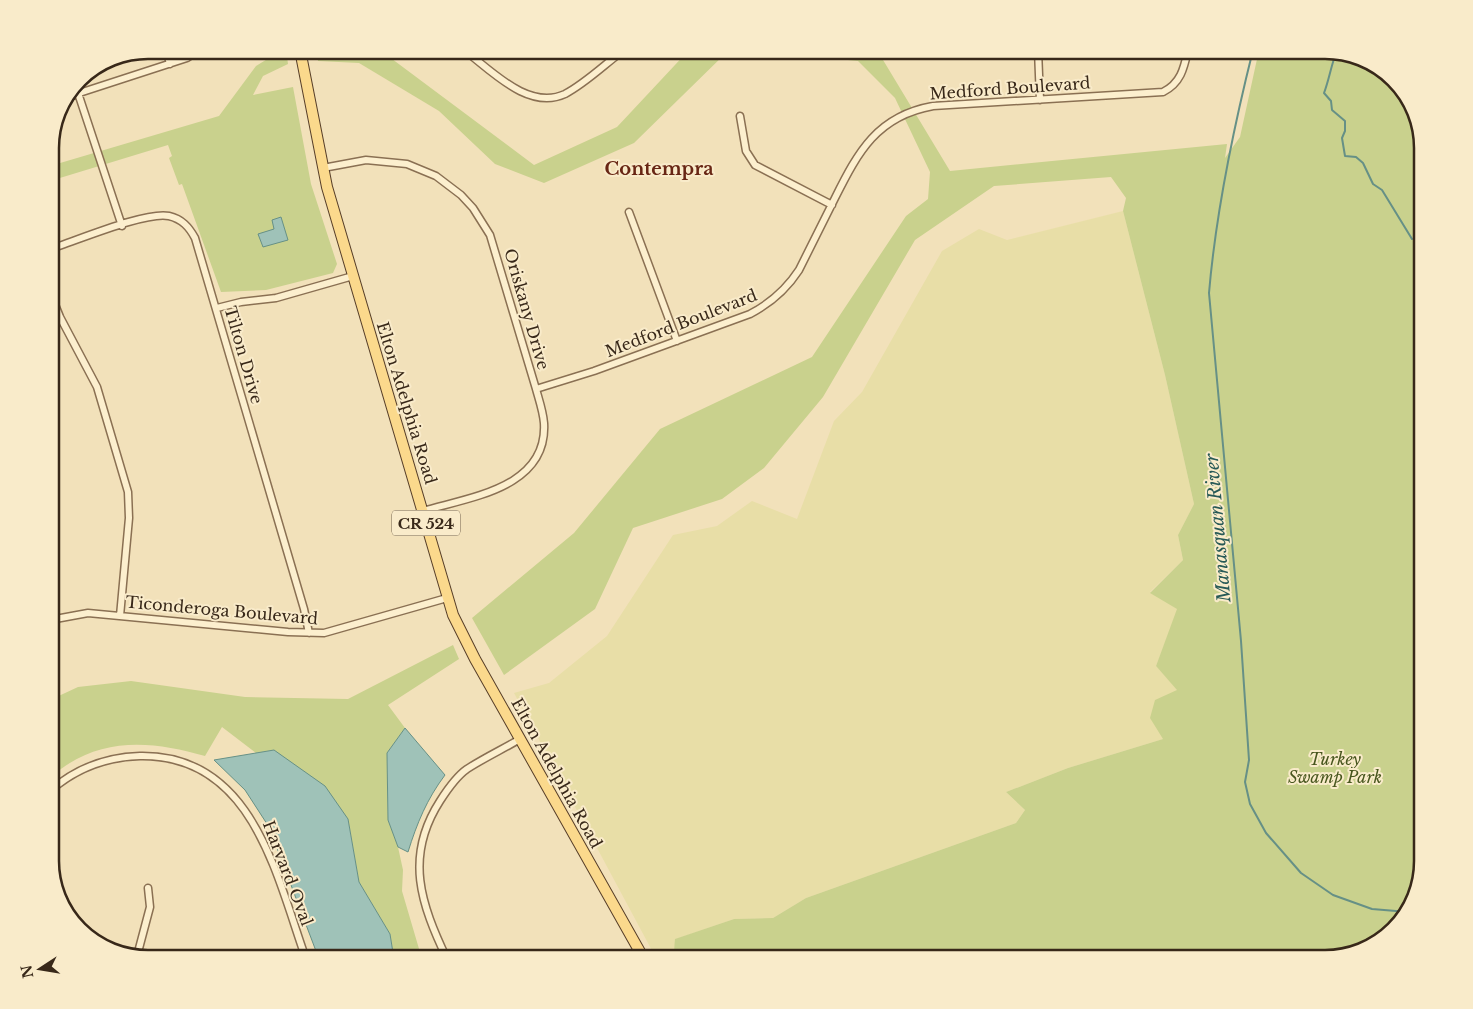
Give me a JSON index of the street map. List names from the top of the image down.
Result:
{
  "streets": {
    "main road": ["Elton Adelphia Road", "CR 524"],
    "street": [
      "Medford Boulevard",
      "Oriskany Drive",
      "Tilton Drive",
      "Ticonderoga Boulevard",
      "Harvard Oval"
    ]
  },
  "crossings": [
    ["Medford Boulevard", "Oriskany Drive"],
    ["Oriskany Drive", "Elton Adelphia Road"],
    ["Tilton Drive", "Ticonderoga Boulevard"],
    ["Elton Adelphia Road", "Ticonderoga Boulevard"]
  ],
  "districts": ["Contempra"],
  "water": ["Manasquan River"],
  "parks": ["Turkey Swamp Park"],
  "north": "left"
}
